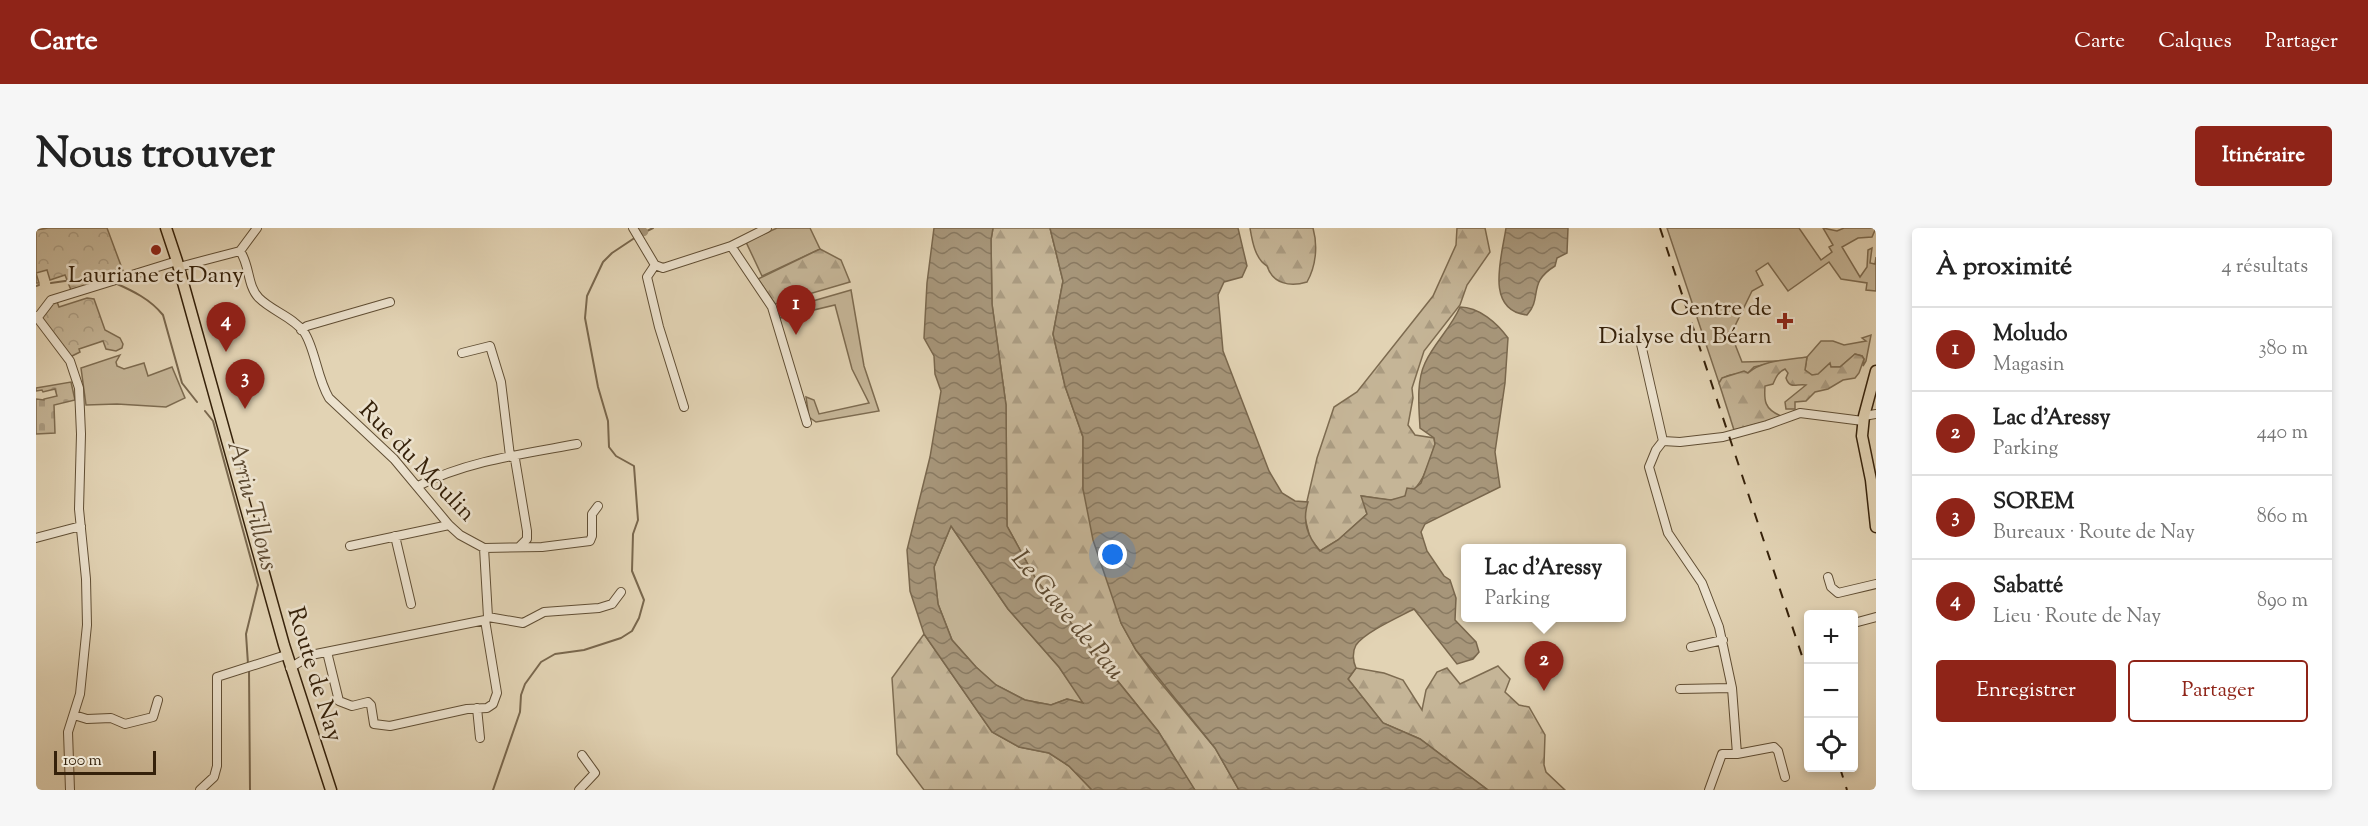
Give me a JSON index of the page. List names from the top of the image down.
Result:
{
  "streets": {
    "main road": ["Route de Nay"],
    "street": ["Rue du Moulin"]
  },
  "water": ["Arriu Tillous", "Le Gave de Pau"],
  "places": {
    "other": ["Lauriane et Dany"],
    "health": ["Centre de Dialyse du Béarn"]
  },
  "scale_bar": "100 m",
  "page": {
    "header": "Carte",
    "nav": ["Carte", "Calques", "Partager"],
    "title": "Nous trouver",
    "buttons": [
      "Itinéraire",
      ["Enregistrer", "Partager"]
    ],
    "heading": ["À proximité", "4 résultats"],
    "pins": [
      "1",
      "4",
      "3",
      "2"
    ],
    "list": [
      {
        "mark": "1",
        "name": "Moludo",
        "note": "Magasin",
        "value": "380 m"
      },
      {
        "mark": "2",
        "name": "Lac d'Aressy",
        "note": "Parking",
        "value": "440 m"
      },
      {
        "mark": "3",
        "name": "SOREM",
        "note": "Bureaux · Route de Nay",
        "value": "860 m"
      },
      {
        "mark": "4",
        "name": "Sabatté",
        "note": "Lieu · Route de Nay",
        "value": "890 m"
      }
    ],
    "popup": ["Lac d'Aressy", "Parking"],
    "map_buttons": ["+", "−"],
    "scale": "100 m"
  }
}
